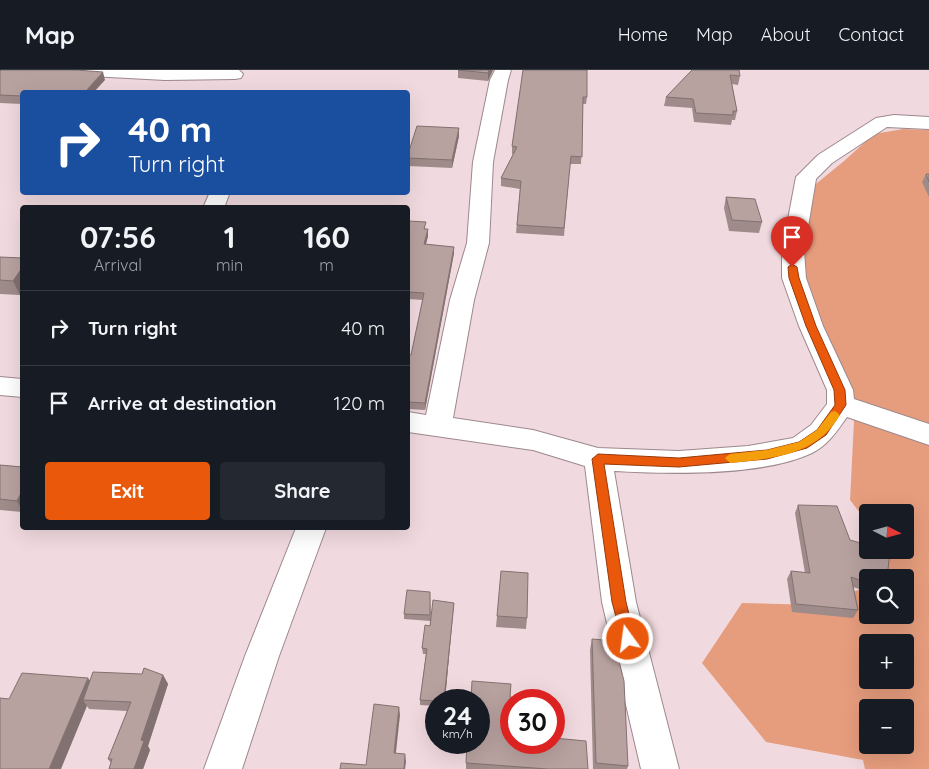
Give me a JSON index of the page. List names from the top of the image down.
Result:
{
  "north": "right",
  "page": {
    "header": "Map",
    "nav": [
      "Home",
      "Map",
      "About",
      "Contact"
    ],
    "turn": ["40 m", "Turn right"],
    "eta": [
      "07:56",
      "Arrival",
      "1",
      "min",
      "160",
      "m"
    ],
    "list": [
      {
        "name": "Turn right",
        "value": "40 m"
      },
      {
        "name": "Arrive at destination",
        "value": "120 m"
      }
    ],
    "buttons": ["Exit", "Share"],
    "map_buttons": ["+", "−"],
    "speed": "24 km/h",
    "limit": "30"
  }
}
